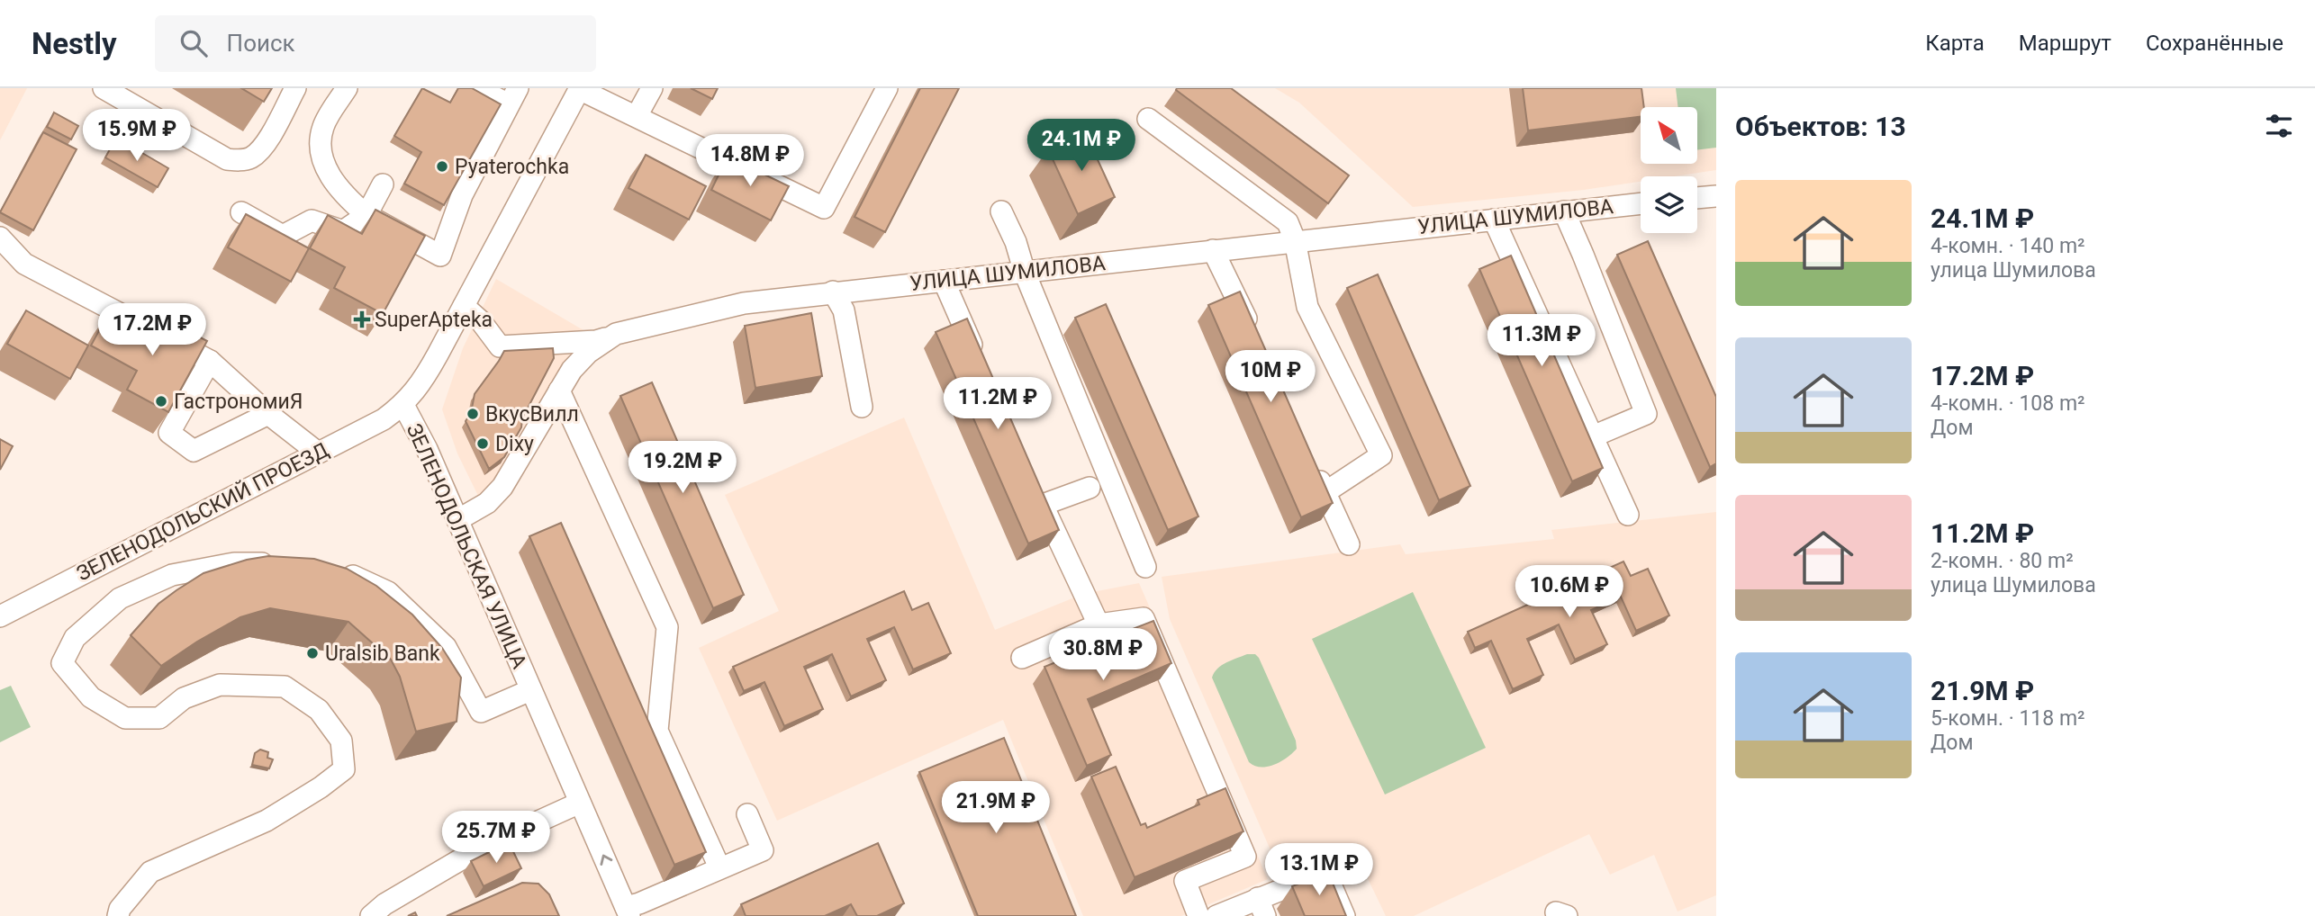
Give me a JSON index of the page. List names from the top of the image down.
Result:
{
  "streets": {
    "street": ["УЛИЦА ШУМИЛОВА", "ЗЕЛЕНОДОЛЬСКИЙ ПРОЕЗД", "ЗЕЛЕНОДОЛЬСКАЯ УЛИЦА"]
  },
  "crossings": [
    ["УЛИЦА ШУМИЛОВА", "ЗЕЛЕНОДОЛЬСКАЯ УЛИЦА"],
    ["ЗЕЛЕНОДОЛЬСКИЙ ПРОЕЗД", "ЗЕЛЕНОДОЛЬСКАЯ УЛИЦА"]
  ],
  "places": {
    "other": [
      "Pyaterochka",
      "ГастрономиЯ",
      "ВкусВилл",
      "Dixy",
      "Uralsib Bank"
    ],
    "health": ["SuperApteka"]
  },
  "north": "top left",
  "page": {
    "header": "Nestly",
    "search": "Поиск",
    "nav": ["Карта", "Маршрут", "Сохранённые"],
    "heading": "Объектов: 13",
    "price": [
      "15.9M ₽",
      "24.1M ₽",
      "14.8M ₽",
      "17.2M ₽",
      "11.3M ₽",
      "10M ₽",
      "11.2M ₽",
      "19.2M ₽",
      "10.6M ₽",
      "30.8M ₽",
      "21.9M ₽",
      "25.7M ₽",
      "13.1M ₽"
    ],
    "list": [
      {
        "name": "24.1M ₽",
        "note": "4-комн. · 140 m² · улица Шумилова"
      },
      {
        "name": "17.2M ₽",
        "note": "4-комн. · 108 m² · Дом"
      },
      {
        "name": "11.2M ₽",
        "note": "2-комн. · 80 m² · улица Шумилова"
      },
      {
        "name": "21.9M ₽",
        "note": "5-комн. · 118 m² · Дом"
      }
    ]
  }
}
